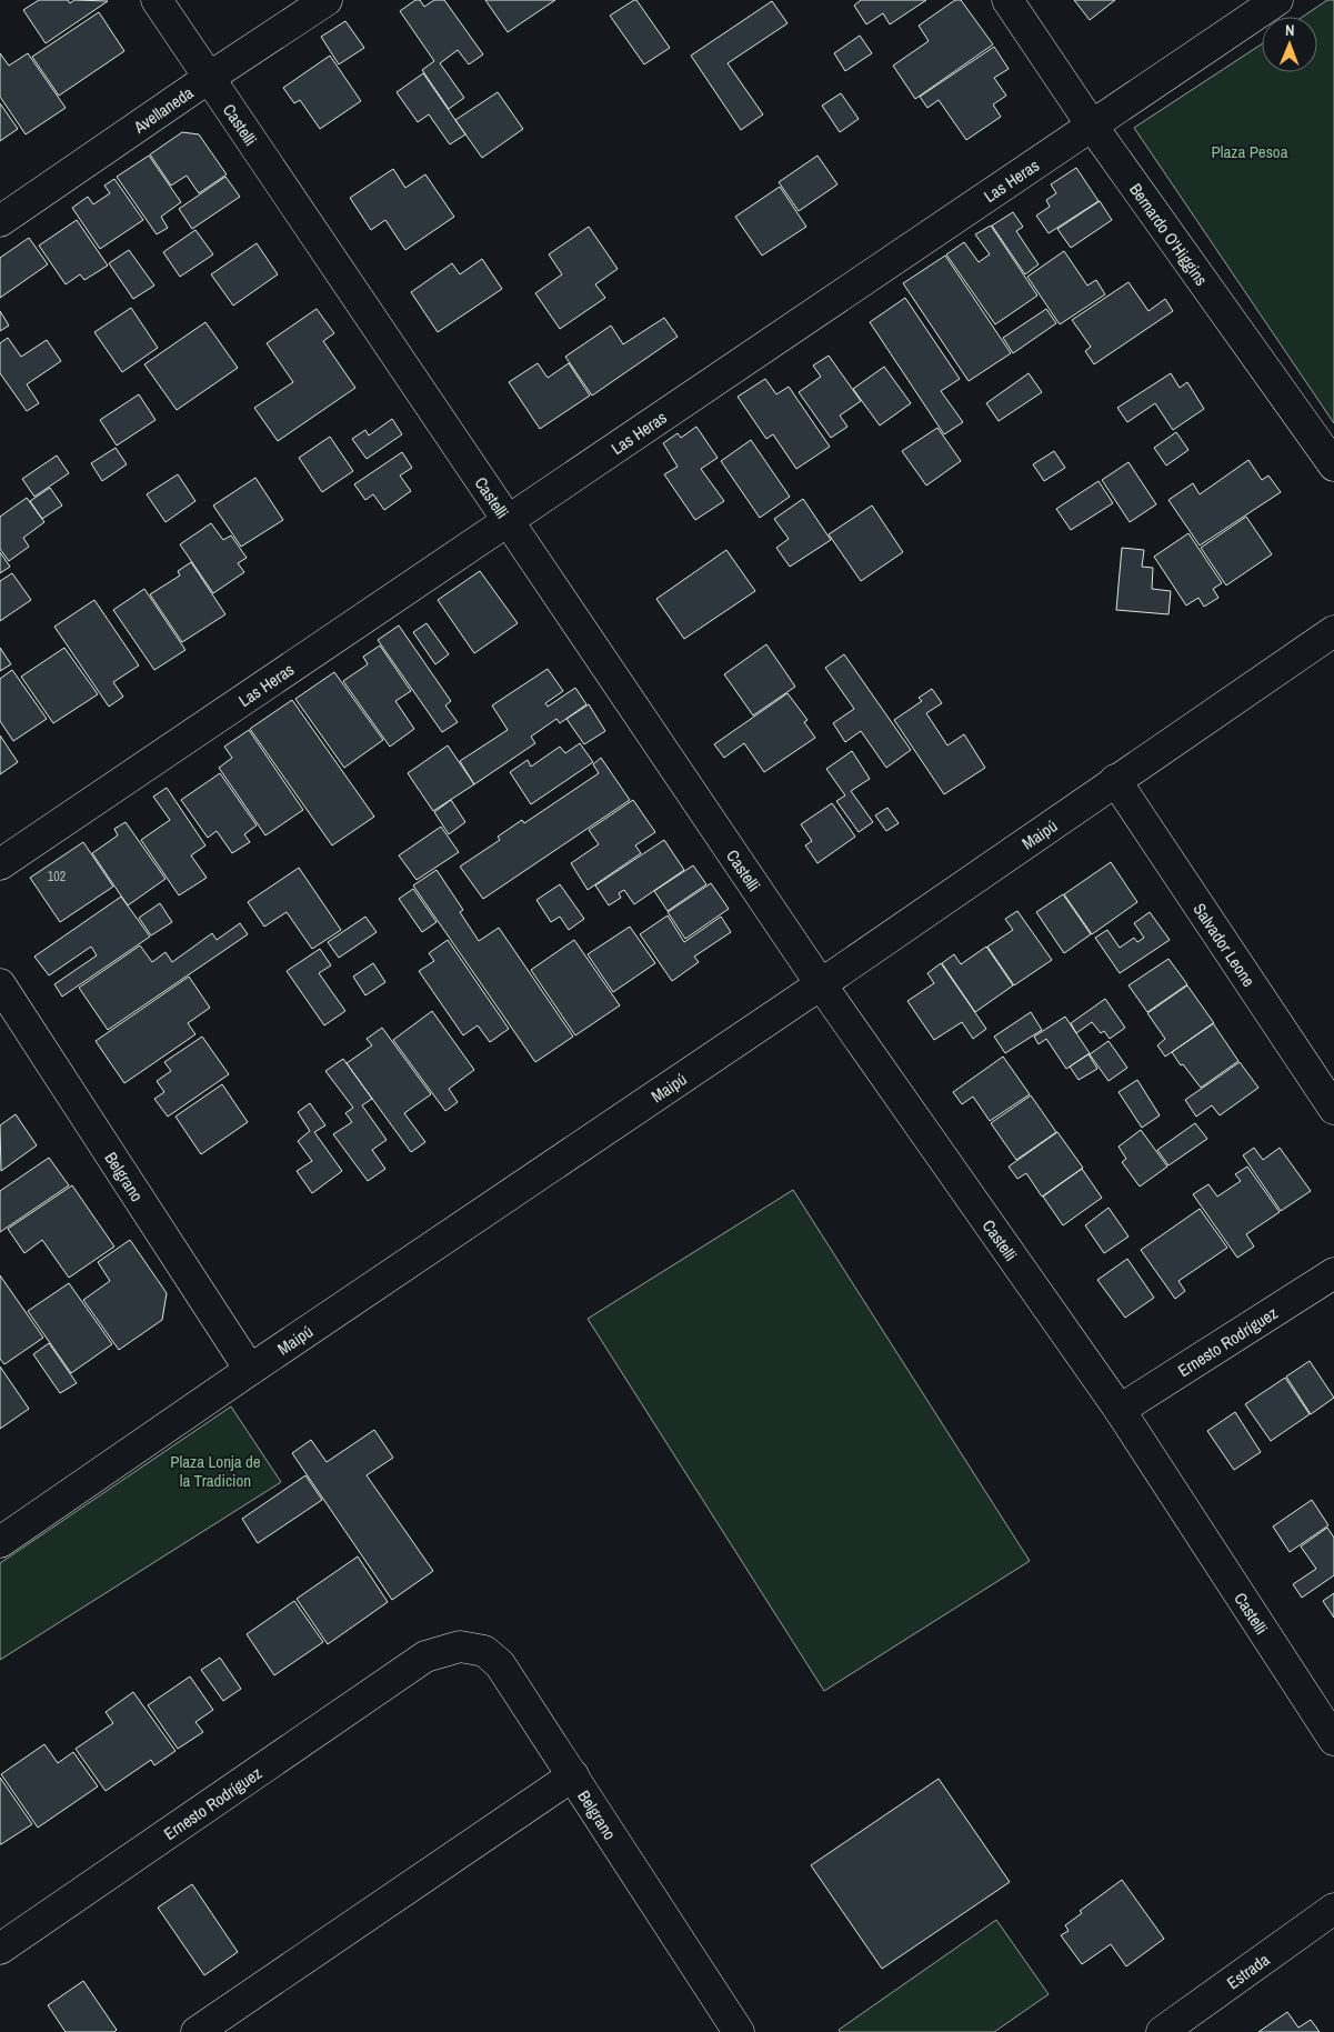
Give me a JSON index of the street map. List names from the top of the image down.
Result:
{
  "streets": {
    "street": [
      "Avellaneda",
      "Castelli",
      "Las Heras",
      "Bernardo O'Higgins",
      "Maipú",
      "Salvador Leone",
      "Belgrano",
      "Ernesto Rodríguez",
      "Estrada"
    ]
  },
  "crossings": [
    ["Avellaneda", "Castelli"],
    ["Castelli", "Las Heras"],
    ["Castelli", "Maipú"],
    ["Castelli", "Ernesto Rodríguez"],
    ["Las Heras", "Bernardo O'Higgins"],
    ["Maipú", "Salvador Leone"],
    ["Maipú", "Belgrano"],
    ["Belgrano", "Ernesto Rodríguez"]
  ],
  "parks": ["Plaza Pesoa", "Plaza Lonja de la Tradicion"],
  "house_numbers": ["102"],
  "north": "top"
}
